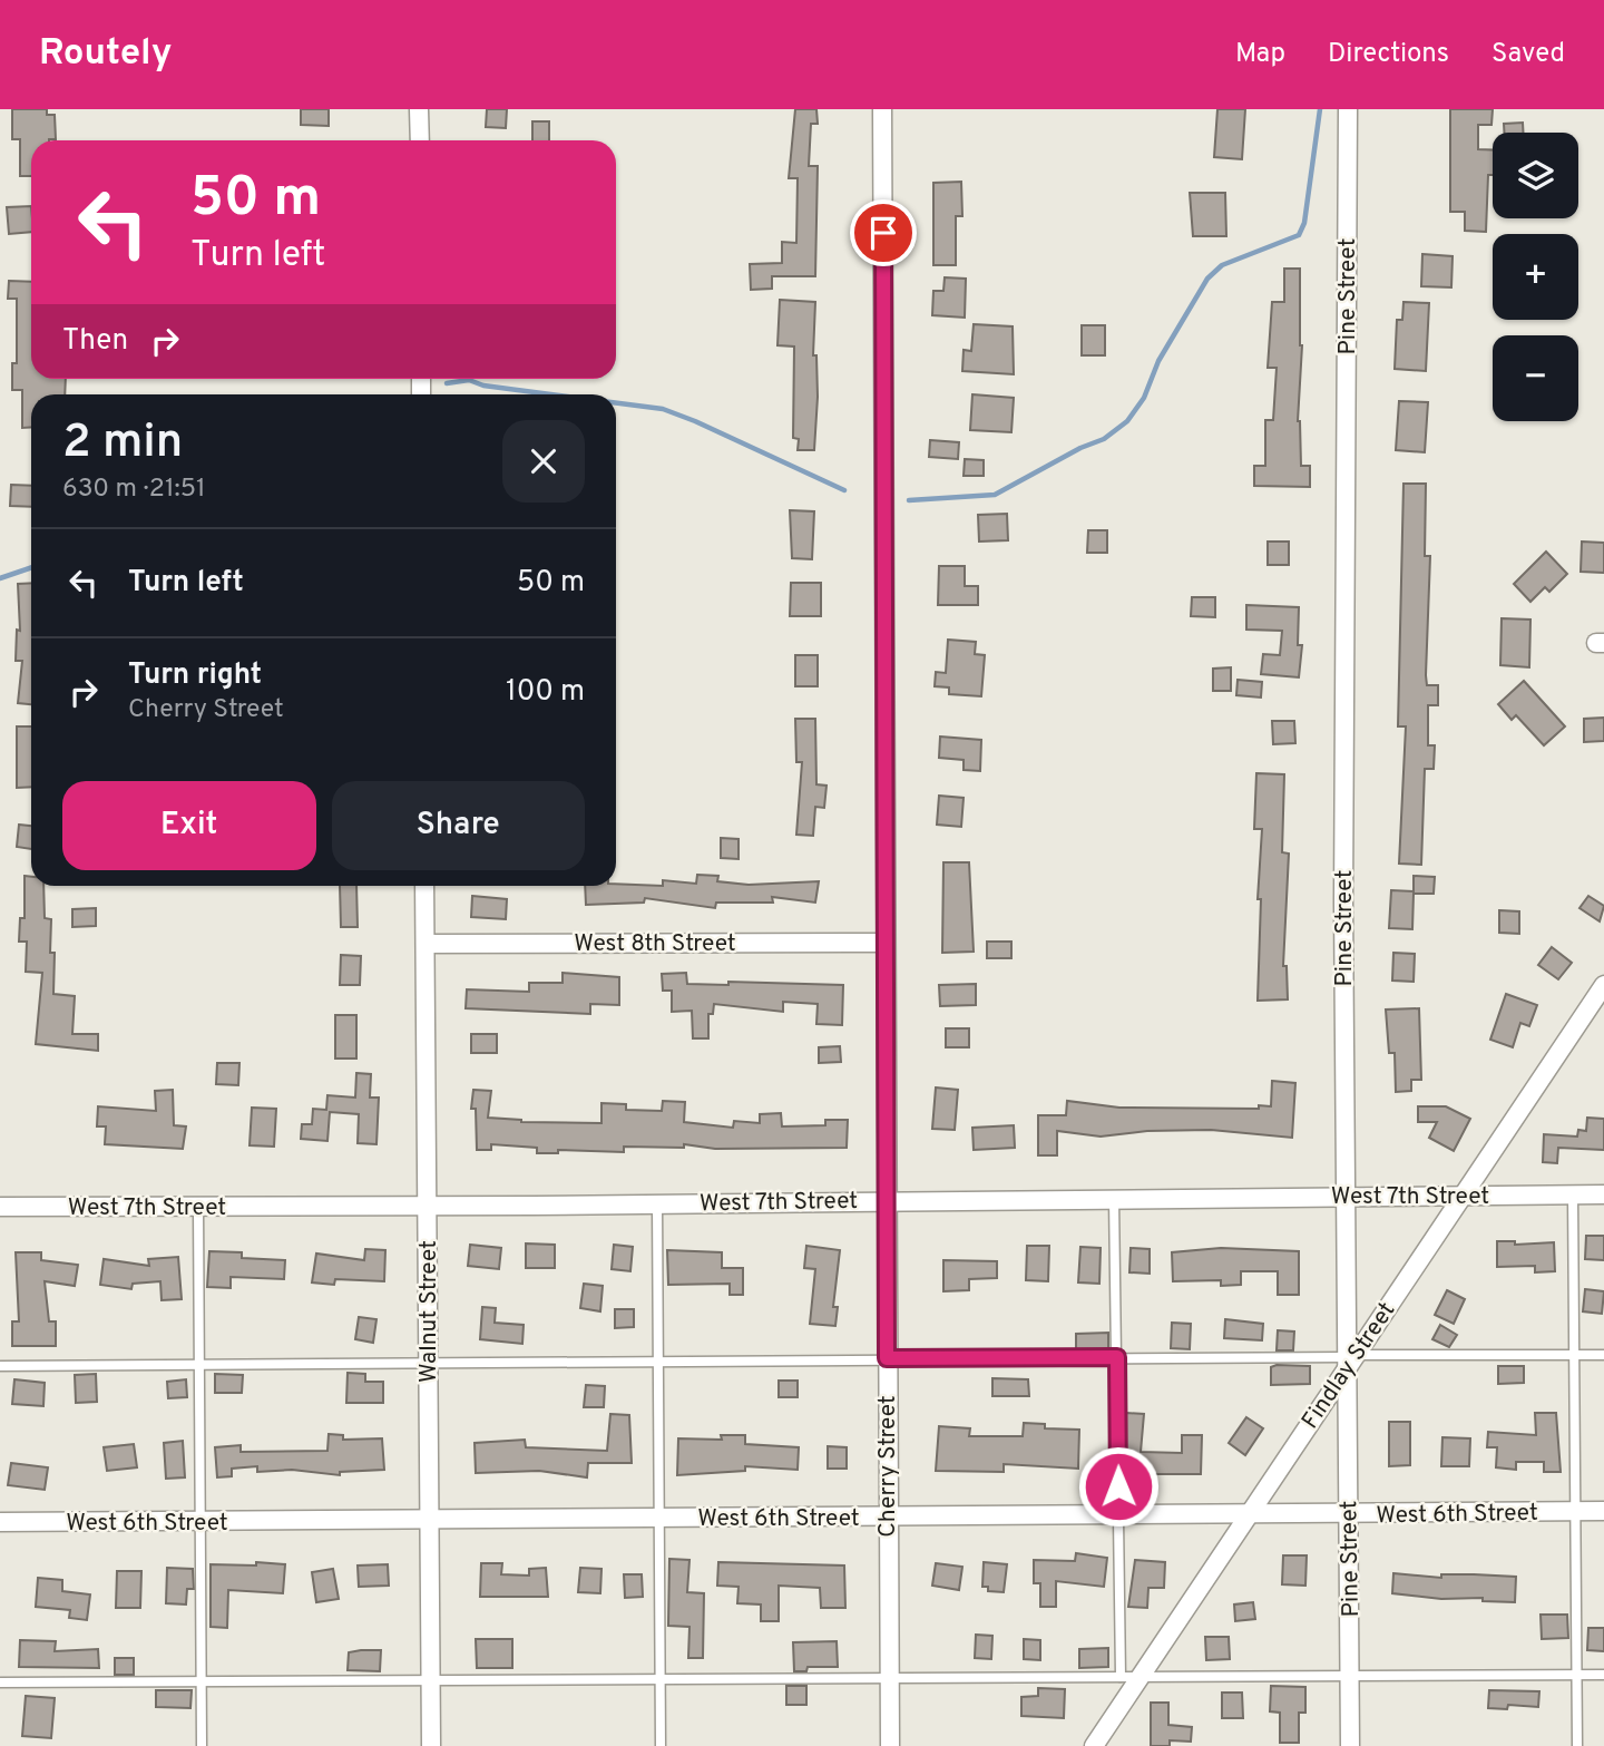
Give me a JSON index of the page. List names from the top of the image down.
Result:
{
  "streets": {
    "street": [
      "Pine Street",
      "West 8th Street",
      "West 7th Street",
      "Walnut Street",
      "Findlay Street",
      "Cherry Street",
      "West 6th Street"
    ]
  },
  "crossings": [
    ["Pine Street", "West 7th Street"],
    ["Pine Street", "Findlay Street"],
    ["Pine Street", "West 6th Street"],
    ["West 8th Street", "Walnut Street"],
    ["West 8th Street", "Cherry Street"],
    ["West 7th Street", "Walnut Street"],
    ["West 7th Street", "Findlay Street"],
    ["West 7th Street", "Cherry Street"],
    ["Walnut Street", "West 6th Street"],
    ["Findlay Street", "West 6th Street"],
    ["Cherry Street", "West 6th Street"]
  ],
  "page": {
    "header": "Routely",
    "nav": ["Map", "Directions", "Saved"],
    "map_buttons": ["+", "−"],
    "turn": ["50 m", "Turn left"],
    "then": "Then",
    "heading": ["2 min", "630 m · 21:51"],
    "list": [
      {
        "name": "Turn left",
        "value": "50 m"
      },
      {
        "name": "Turn right",
        "note": "Cherry Street",
        "value": "100 m"
      }
    ],
    "buttons": ["Exit", "Share"]
  }
}
